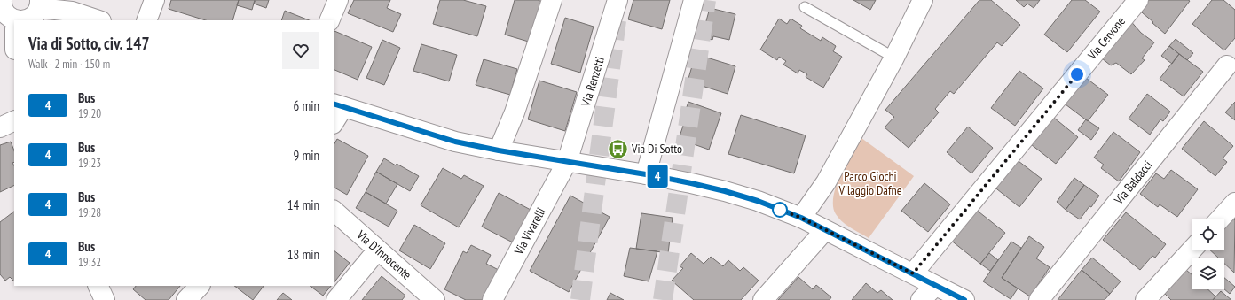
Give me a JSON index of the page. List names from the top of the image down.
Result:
{
  "streets": {
    "street": [
      "Via Cervone",
      "Via Renzetti",
      "Via Baldacci",
      "Via Vivarelli",
      "Via D'Innocente"
    ]
  },
  "crossings": [
    ["Via Renzetti", "Via Vivarelli"]
  ],
  "parks": ["Parco Giochi Vilaggio Dafne"],
  "places": {
    "bus stop": ["Via Di Sotto"]
  },
  "lines": ["bus line 4"],
  "page": {
    "on_map": "4",
    "heading": ["Via di Sotto, civ. 147", "Walk · 2 min · 150 m"],
    "list": [
      {
        "mark": "4",
        "name": "Bus",
        "note": "19:20",
        "value": "6 min"
      },
      {
        "mark": "4",
        "name": "Bus",
        "note": "19:23",
        "value": "9 min"
      },
      {
        "mark": "4",
        "name": "Bus",
        "note": "19:28",
        "value": "14 min"
      },
      {
        "mark": "4",
        "name": "Bus",
        "note": "19:32",
        "value": "18 min"
      }
    ]
  }
}
